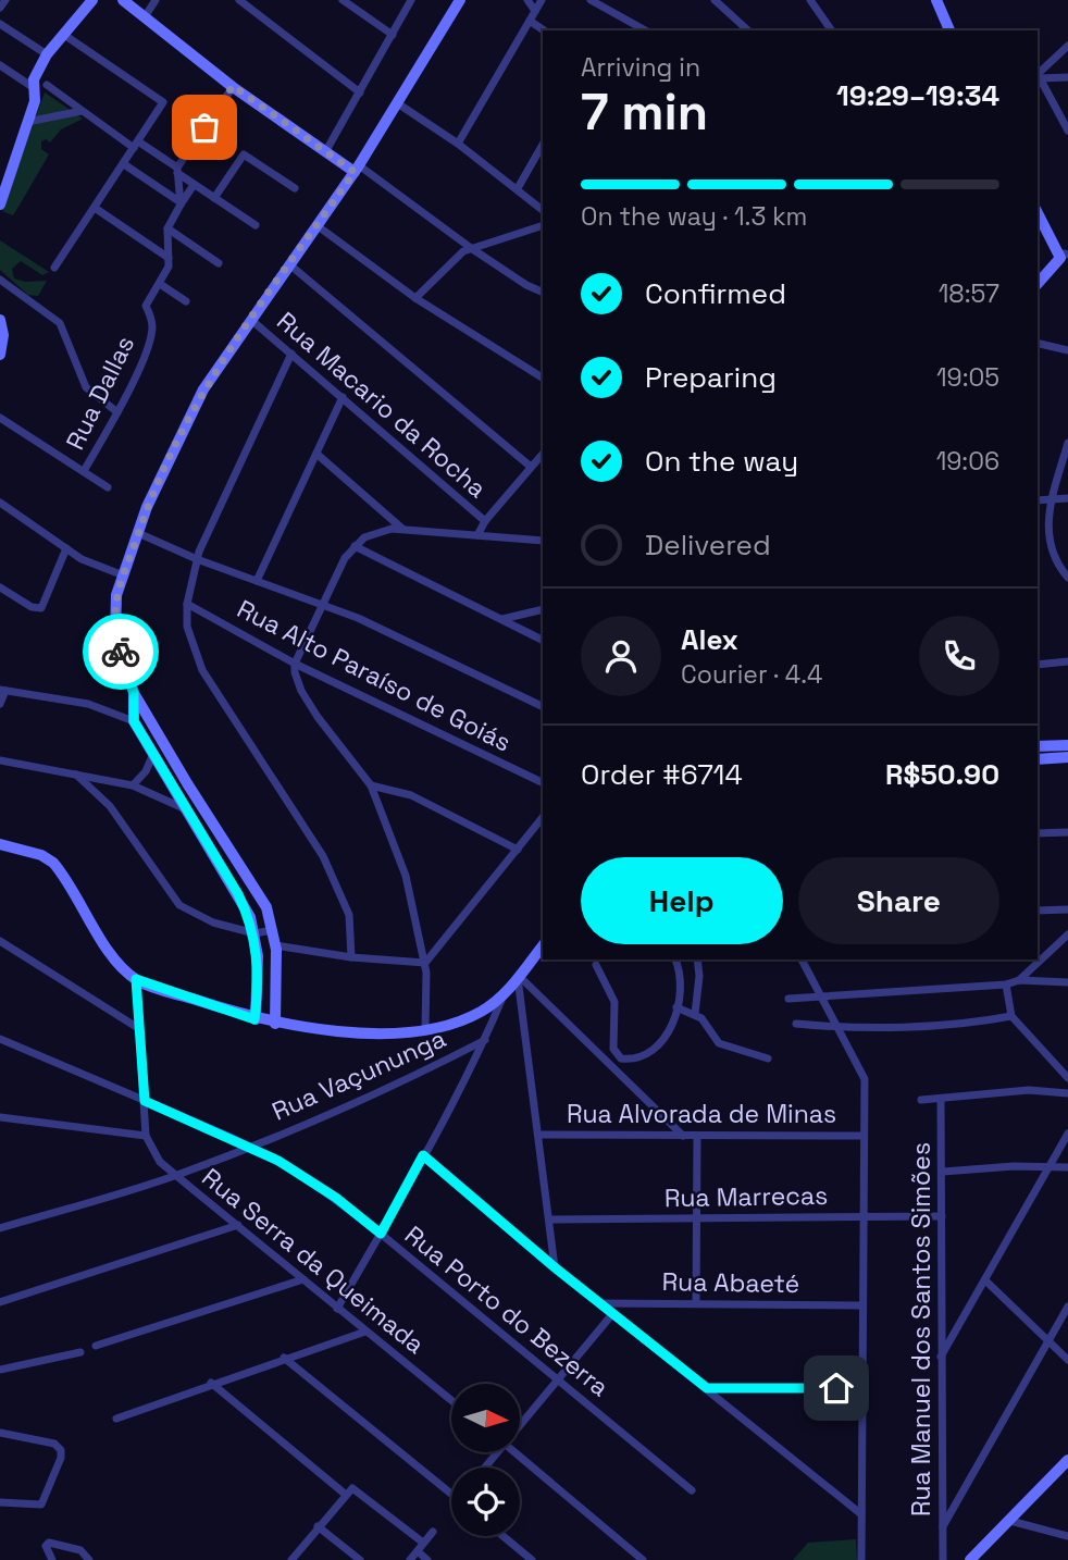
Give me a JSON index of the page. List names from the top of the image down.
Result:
{
  "streets": {
    "street": [
      "Rua Dallas",
      "Rua Macario da Rocha",
      "Rua Alto Paraíso de Goiás",
      "Rua Vaçununga",
      "Rua Alvorada de Minas",
      "Rua Marrecas",
      "Rua Serra da Queimada",
      "Rua Abaeté",
      "Rua Porto do Bezerra",
      "Rua Manuel dos Santos Simões"
    ]
  },
  "crossings": [
    ["Rua Vaçununga", "Rua Serra da Queimada"],
    ["Rua Vaçununga", "Rua Porto do Bezerra"],
    ["Rua Marrecas", "Rua Manuel dos Santos Simões"]
  ],
  "north": "right",
  "page": {
    "heading": ["7 min", "Arriving in", "19:29–19:34"],
    "panel": [
      "Alex",
      "Courier · 4.4",
      "Order #6714",
      "R$50.90"
    ],
    "bar": "On the way · 1.3 km",
    "list": [
      ["Confirmed", "18:57"],
      ["Preparing", "19:05"],
      ["On the way", "19:06"],
      "Delivered"
    ],
    "buttons": ["Help", "Share"]
  }
}
